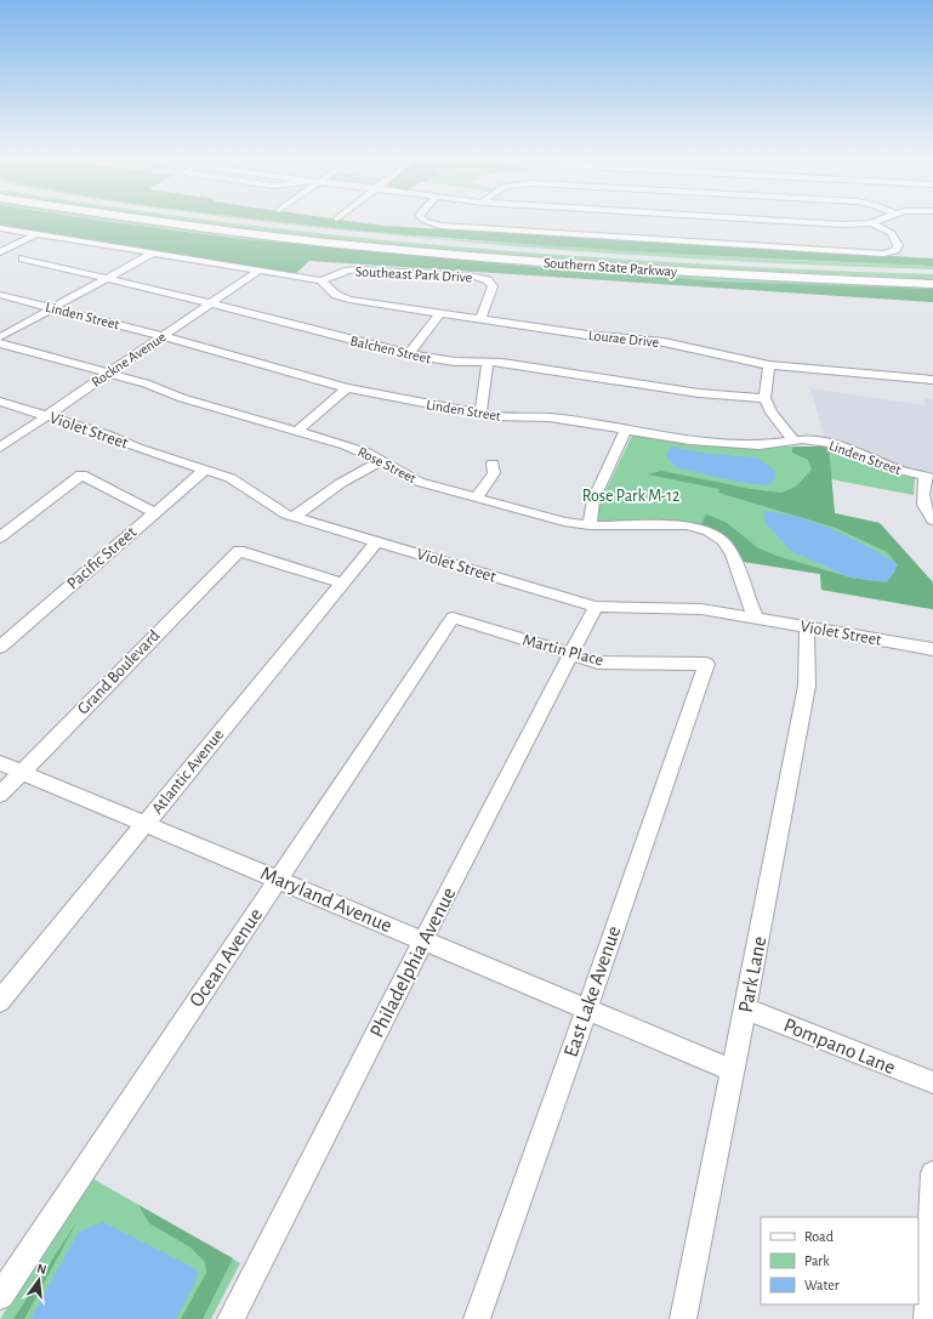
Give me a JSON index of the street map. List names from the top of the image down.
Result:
{
  "streets": {
    "highway": ["Southern State Parkway"],
    "street": [
      "Southeast Park Drive",
      "Linden Street",
      "Lourae Drive",
      "Balchen Street",
      "Rockne Avenue",
      "Violet Street",
      "Rose Street",
      "Pacific Street",
      "Martin Place",
      "Grand Boulevard",
      "Atlantic Avenue",
      "Maryland Avenue",
      "Ocean Avenue",
      "Philadelphia Avenue",
      "Park Lane",
      "East Lake Avenue",
      "Pompano Lane"
    ]
  },
  "crossings": [
    ["Southeast Park Drive", "Lourae Drive"],
    ["Southeast Park Drive", "Rockne Avenue"],
    ["Linden Street", "Rockne Avenue"],
    ["Balchen Street", "Rockne Avenue"],
    ["Rockne Avenue", "Violet Street"],
    ["Rockne Avenue", "Rose Street"],
    ["Violet Street", "Rose Street"],
    ["Violet Street", "Pacific Street"],
    ["Violet Street", "Atlantic Avenue"],
    ["Violet Street", "Philadelphia Avenue"],
    ["Violet Street", "Park Lane"],
    ["Martin Place", "Ocean Avenue"],
    ["Martin Place", "Philadelphia Avenue"],
    ["Martin Place", "East Lake Avenue"],
    ["Grand Boulevard", "Atlantic Avenue"],
    ["Grand Boulevard", "Maryland Avenue"],
    ["Atlantic Avenue", "Maryland Avenue"],
    ["Maryland Avenue", "Ocean Avenue"],
    ["Maryland Avenue", "Philadelphia Avenue"],
    ["Maryland Avenue", "Park Lane"],
    ["Maryland Avenue", "East Lake Avenue"],
    ["Park Lane", "Pompano Lane"]
  ],
  "parks": ["Rose Park M-12"],
  "legend": ["Road", "Park", "Water"],
  "north": "top"
}
